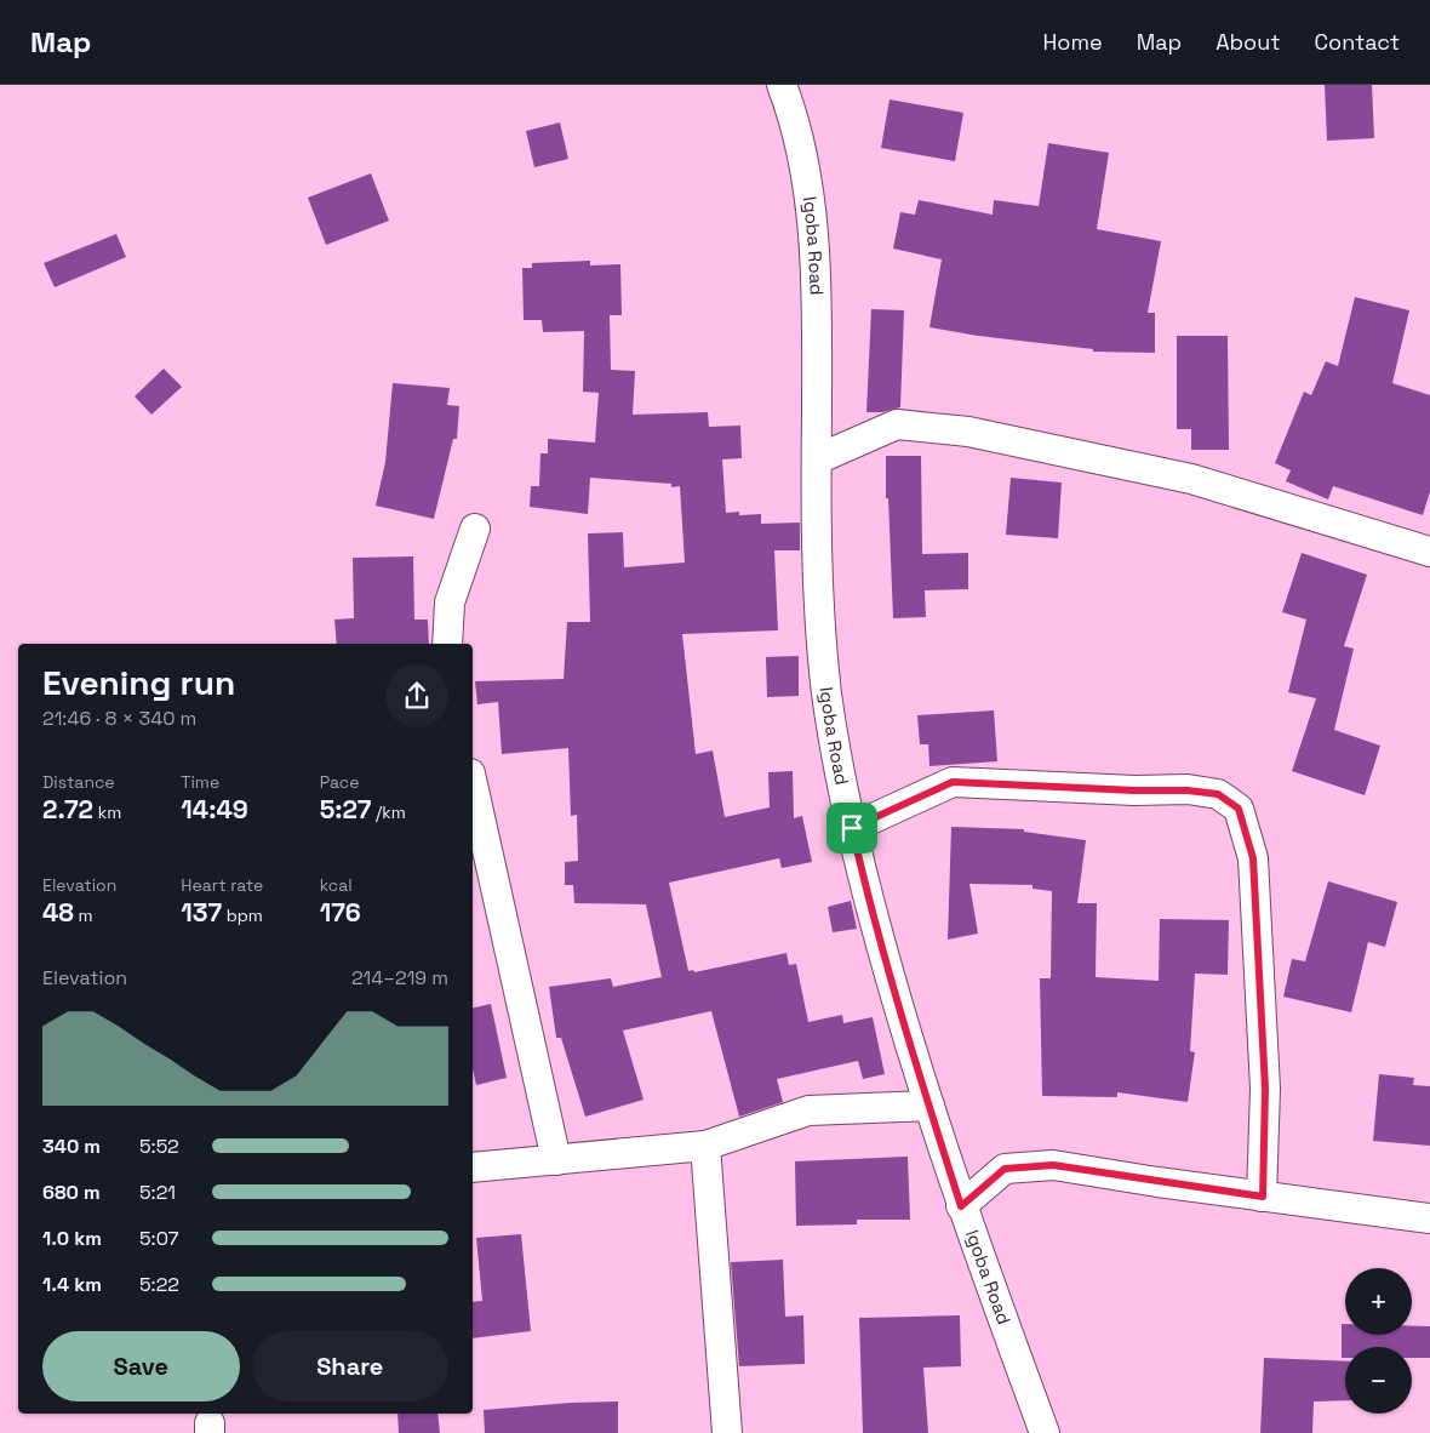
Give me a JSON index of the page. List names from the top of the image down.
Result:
{
  "streets": {
    "street": ["Igoba Road"]
  },
  "page": {
    "header": "Map",
    "nav": [
      "Home",
      "Map",
      "About",
      "Contact"
    ],
    "heading": ["Evening run", "21:46 · 8 × 340 m"],
    "stats": [
      ["Distance", "2.72 km"],
      ["Time", "14:49"],
      ["Pace", "5:27 /km"],
      ["Elevation", "48 m"],
      ["Heart rate", "137 bpm"],
      ["kcal", "176"]
    ],
    "chart": ["Elevation", "214–219 m"],
    "list": [
      {
        "name": "340 m",
        "note": "5:52"
      },
      {
        "name": "680 m",
        "note": "5:21"
      },
      {
        "name": "1.0 km",
        "note": "5:07"
      },
      {
        "name": "1.4 km",
        "note": "5:22"
      }
    ],
    "map_buttons": ["+", "−"],
    "buttons": ["Save", "Share"]
  }
}
